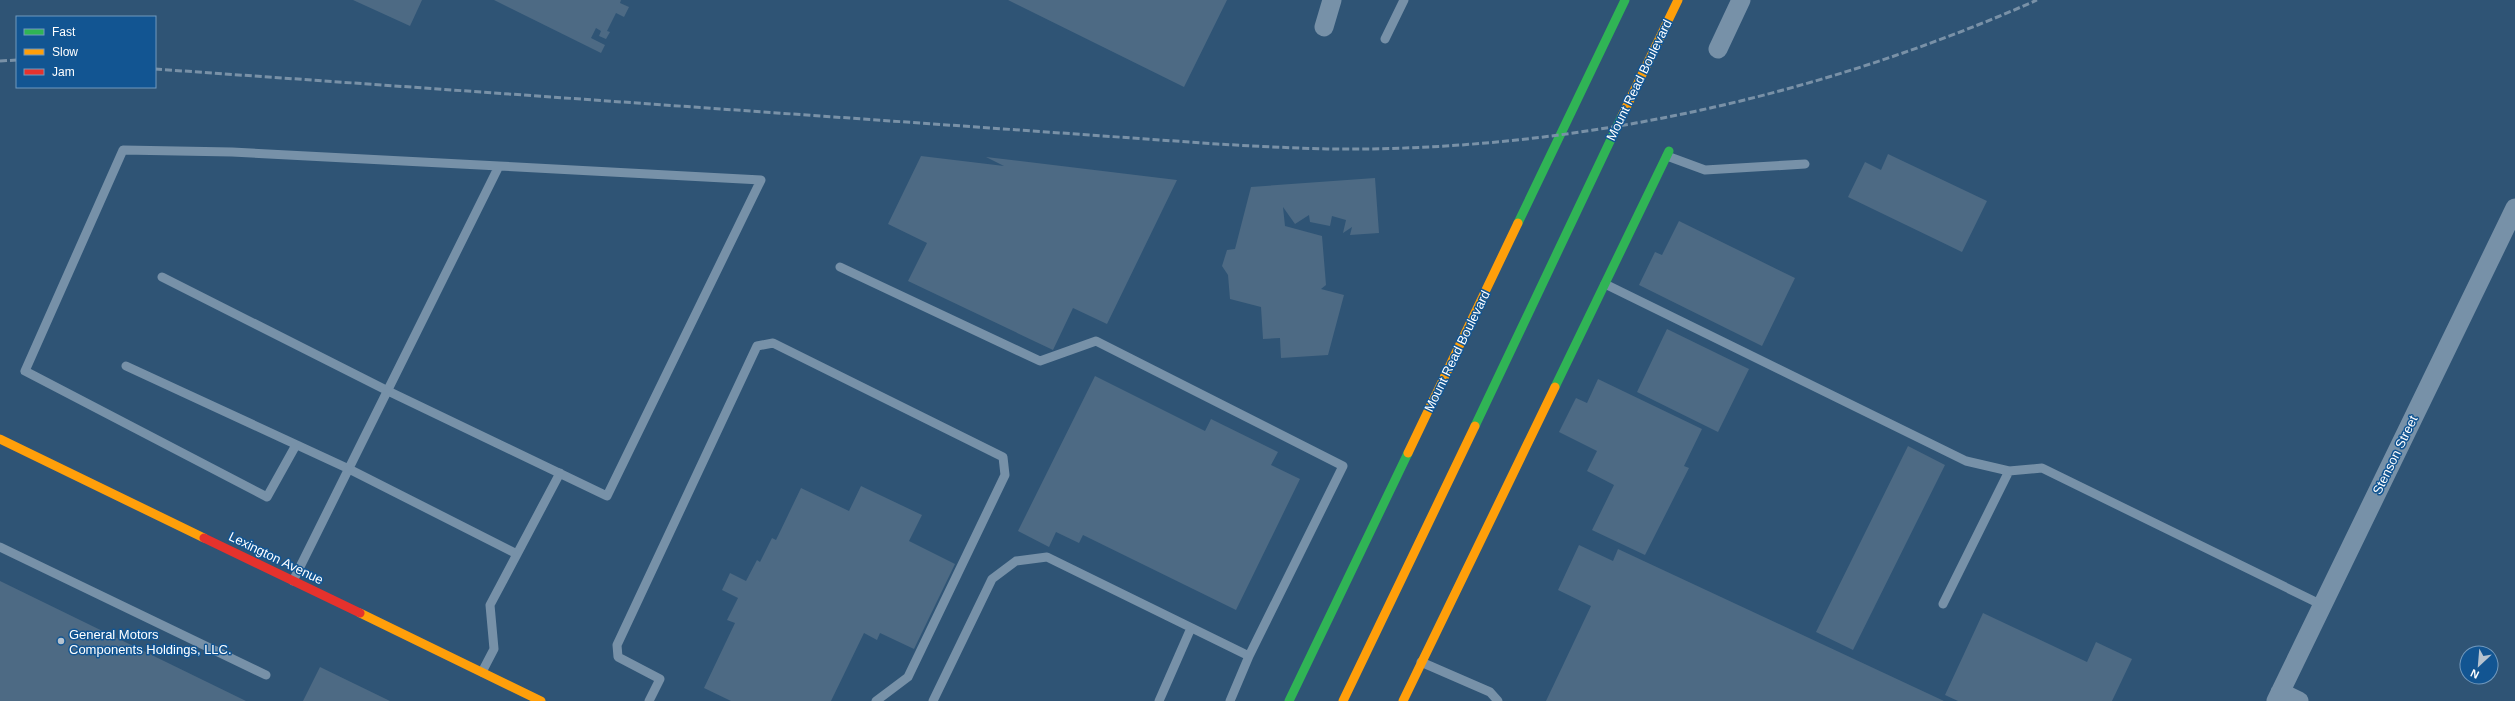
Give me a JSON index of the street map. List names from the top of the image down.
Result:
{
  "streets": {
    "main road": ["Mount Read Boulevard", "Lexington Avenue"],
    "street": ["Stenson Street"]
  },
  "places": ["General Motors Components Holdings, LLC."],
  "legend": ["Fast", "Slow", "Jam"],
  "north": "bottom left"
}
